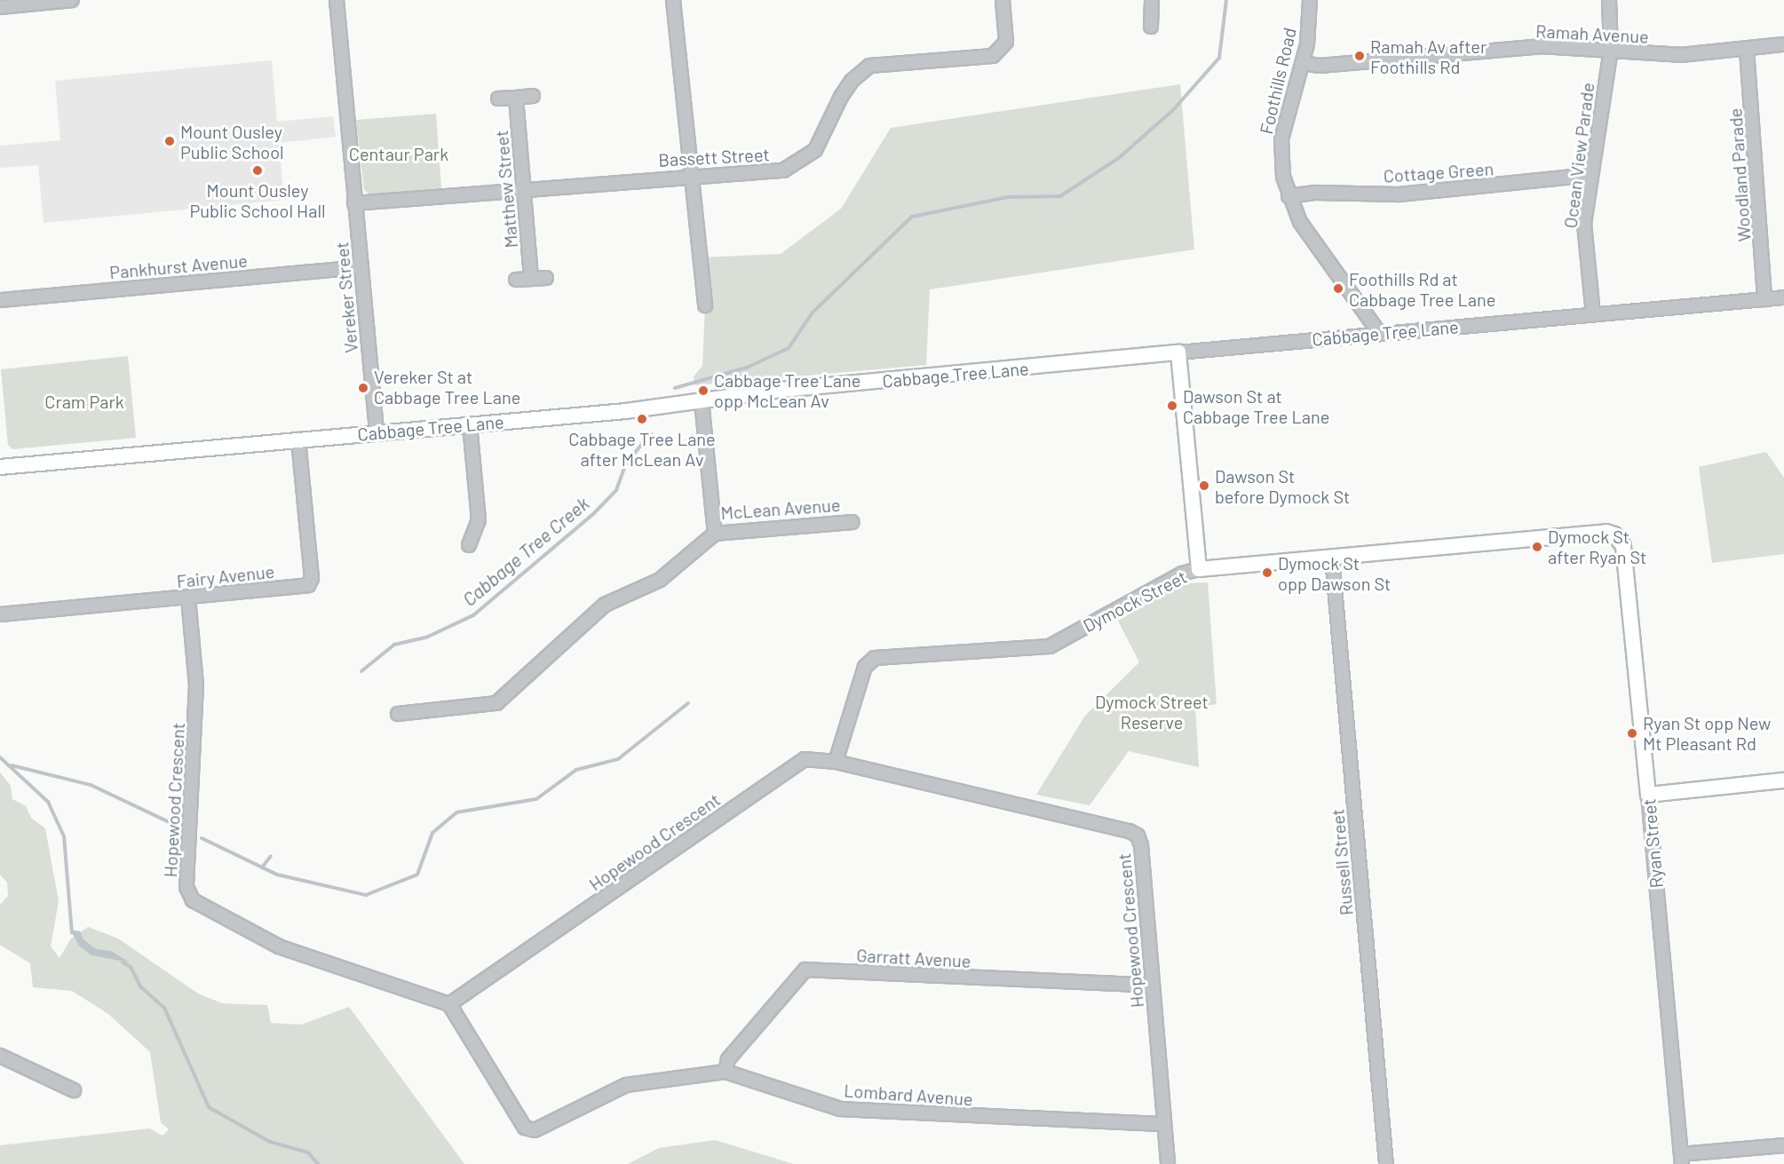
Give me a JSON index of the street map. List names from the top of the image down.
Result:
{
  "streets": {
    "main road": ["Cabbage Tree Lane", "Dymock Street", "Ryan Street"],
    "street": [
      "Ramah Avenue",
      "Foothills Road",
      "Ocean View Parade",
      "Bassett Street",
      "Cottage Green",
      "Woodland Parade",
      "Matthew Street",
      "Pankhurst Avenue",
      "Vereker Street",
      "McLean Avenue",
      "Fairy Avenue",
      "Hopewood Crescent",
      "Russell Street",
      "Garratt Avenue",
      "Lombard Avenue"
    ]
  },
  "crossings": [
    ["Ramah Avenue", "Foothills Road"],
    ["Ramah Avenue", "Ocean View Parade"],
    ["Ramah Avenue", "Woodland Parade"],
    ["Foothills Road", "Cottage Green"],
    ["Foothills Road", "Cabbage Tree Lane"],
    ["Ocean View Parade", "Cottage Green"],
    ["Ocean View Parade", "Cabbage Tree Lane"],
    ["Bassett Street", "Matthew Street"],
    ["Bassett Street", "Vereker Street"],
    ["Woodland Parade", "Cabbage Tree Lane"],
    ["Pankhurst Avenue", "Vereker Street"],
    ["Vereker Street", "Cabbage Tree Lane"],
    ["Cabbage Tree Lane", "McLean Avenue"],
    ["Cabbage Tree Lane", "Fairy Avenue"],
    ["Fairy Avenue", "Hopewood Crescent"],
    ["Dymock Street", "Hopewood Crescent"],
    ["Dymock Street", "Ryan Street"],
    ["Dymock Street", "Russell Street"],
    ["Hopewood Crescent", "Garratt Avenue"],
    ["Hopewood Crescent", "Lombard Avenue"],
    ["Garratt Avenue", "Lombard Avenue"]
  ],
  "water": ["Cabbage Tree Creek"],
  "parks": ["Centaur Park", "Cram Park", "Dymock Street Reserve"],
  "places": [
    "Ramah Av after Foothills Rd",
    "Mount Ousley Public School",
    "Mount Ousley Public School Hall",
    "Foothills Rd at Cabbage Tree Lane",
    "Vereker St at Cabbage Tree Lane",
    "Cabbage Tree Lane opp McLean Av",
    "Dawson St at Cabbage Tree Lane",
    "Cabbage Tree Lane after McLean Av",
    "Dawson St before Dymock St",
    "Dymock St after Ryan St",
    "Dymock St opp Dawson St",
    "Ryan St opp New Mt Pleasant Rd"
  ]
}
